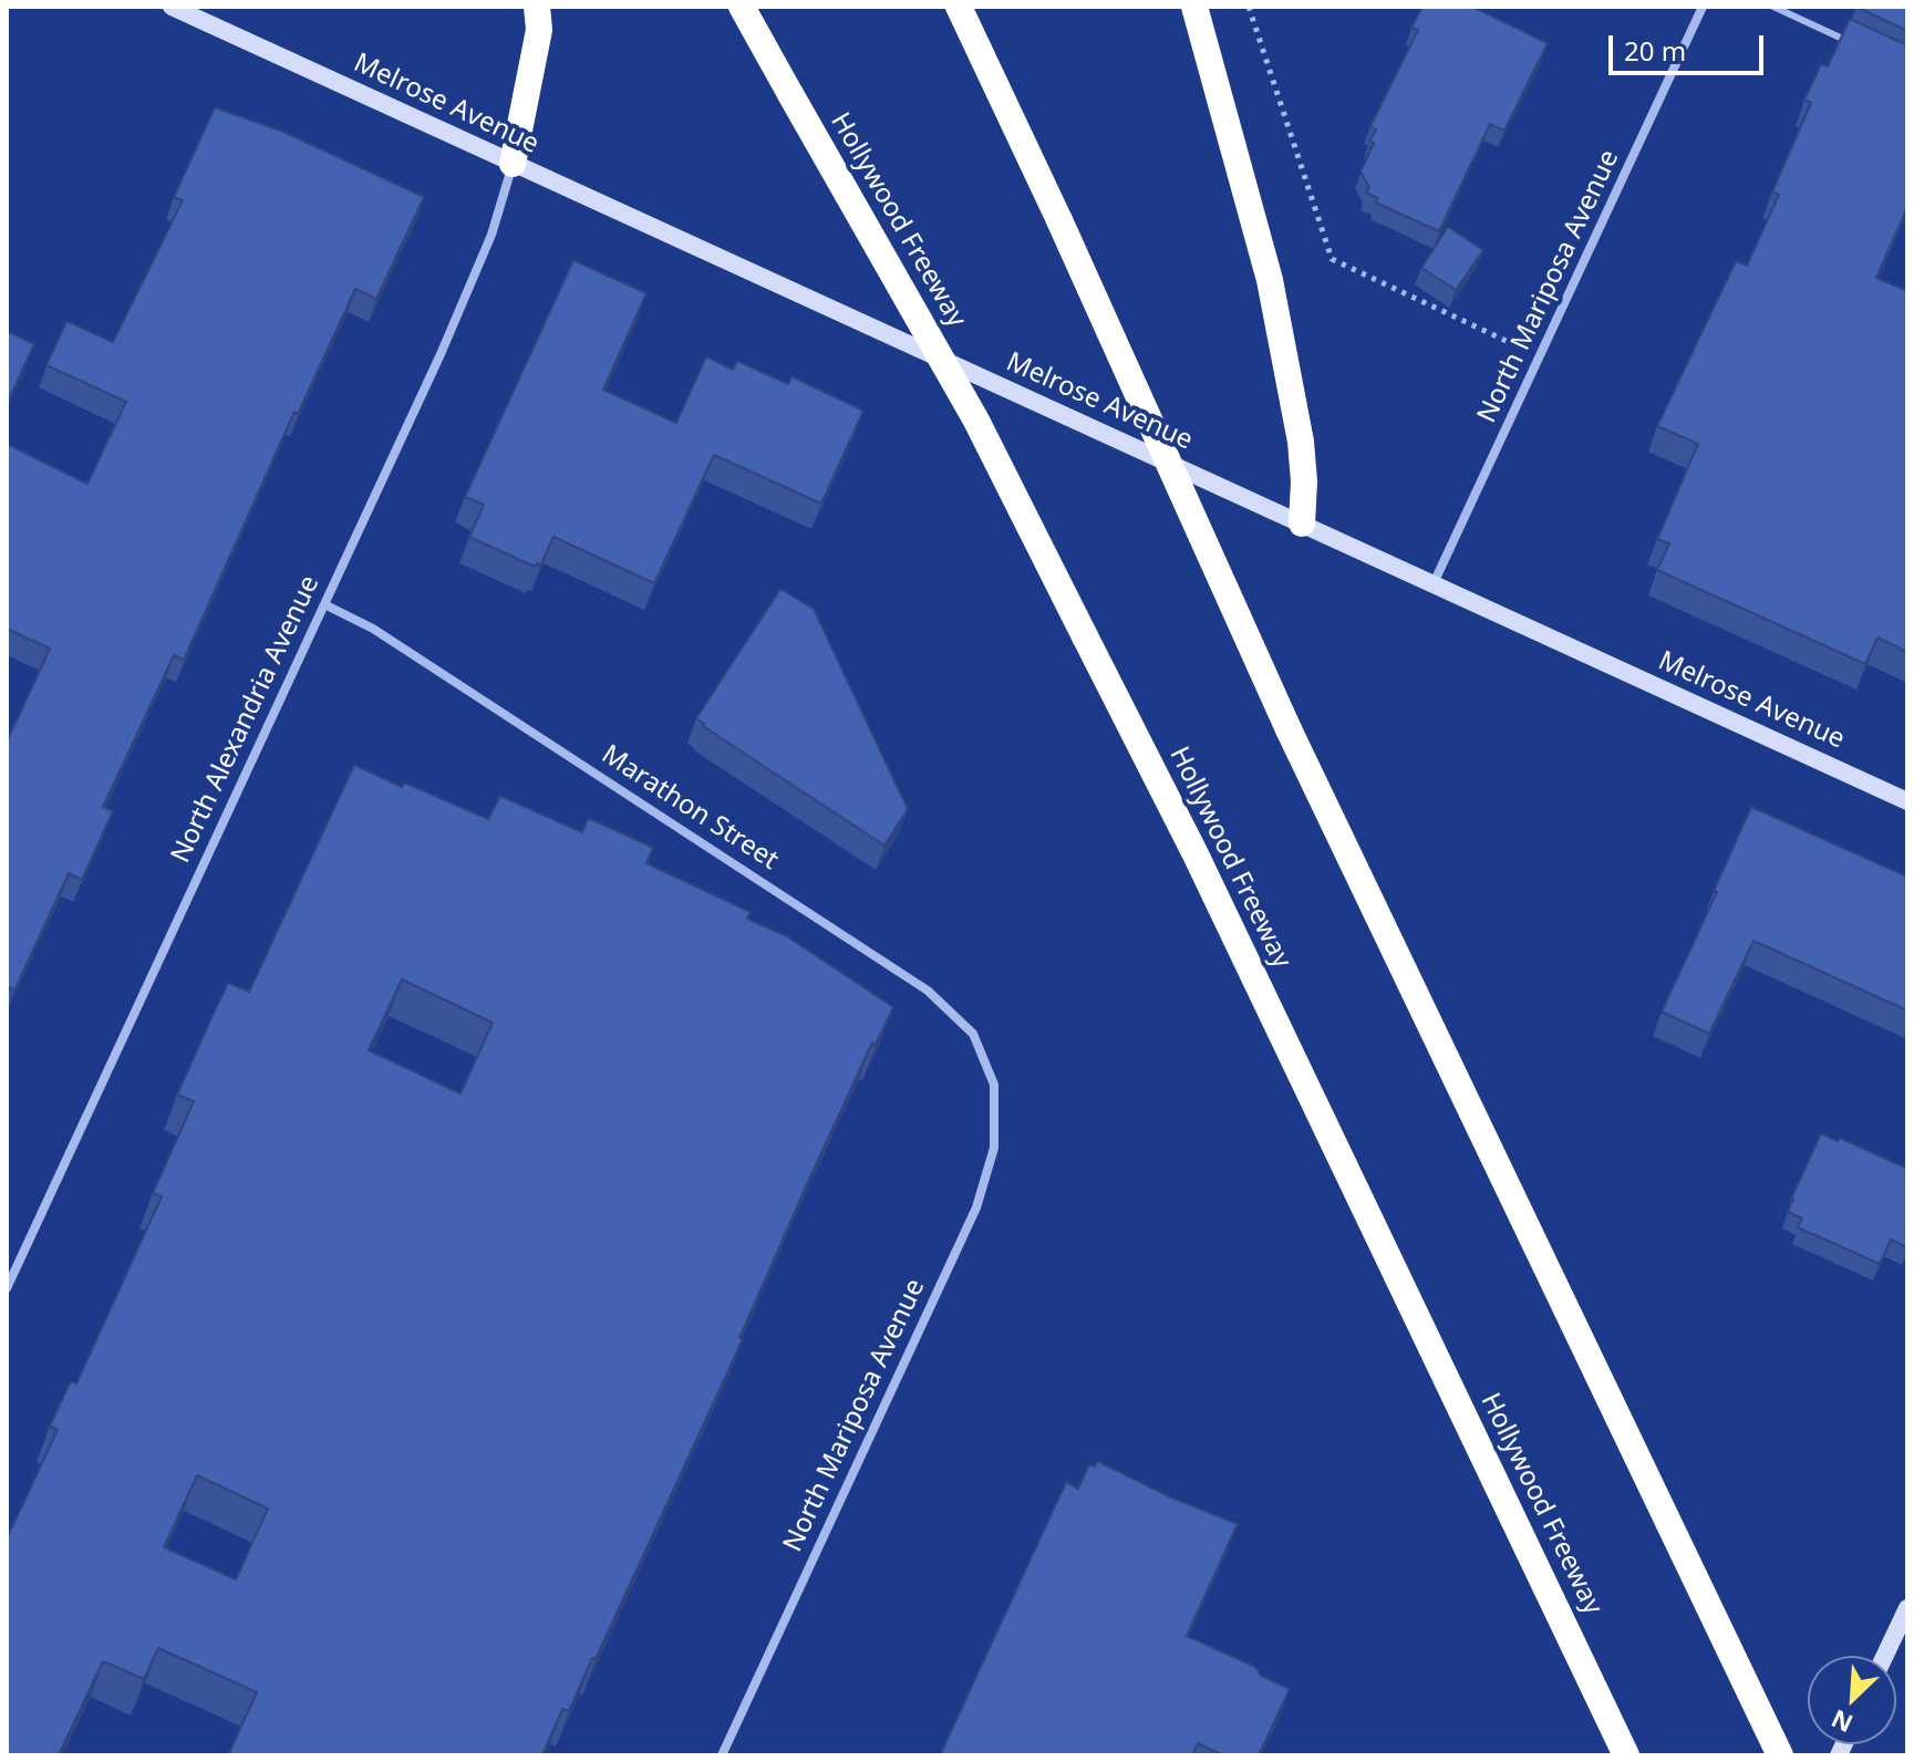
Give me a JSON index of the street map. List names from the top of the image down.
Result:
{
  "streets": {
    "highway": ["Hollywood Freeway"],
    "main road": ["Melrose Avenue"],
    "street": ["North Mariposa Avenue", "North Alexandria Avenue", "Marathon Street"]
  },
  "crossings": [
    ["Melrose Avenue", "North Mariposa Avenue"],
    ["Melrose Avenue", "North Alexandria Avenue"],
    ["North Mariposa Avenue", "Marathon Street"],
    ["North Alexandria Avenue", "Marathon Street"]
  ],
  "scale_bar": "20 m",
  "north": "bottom left"
}
